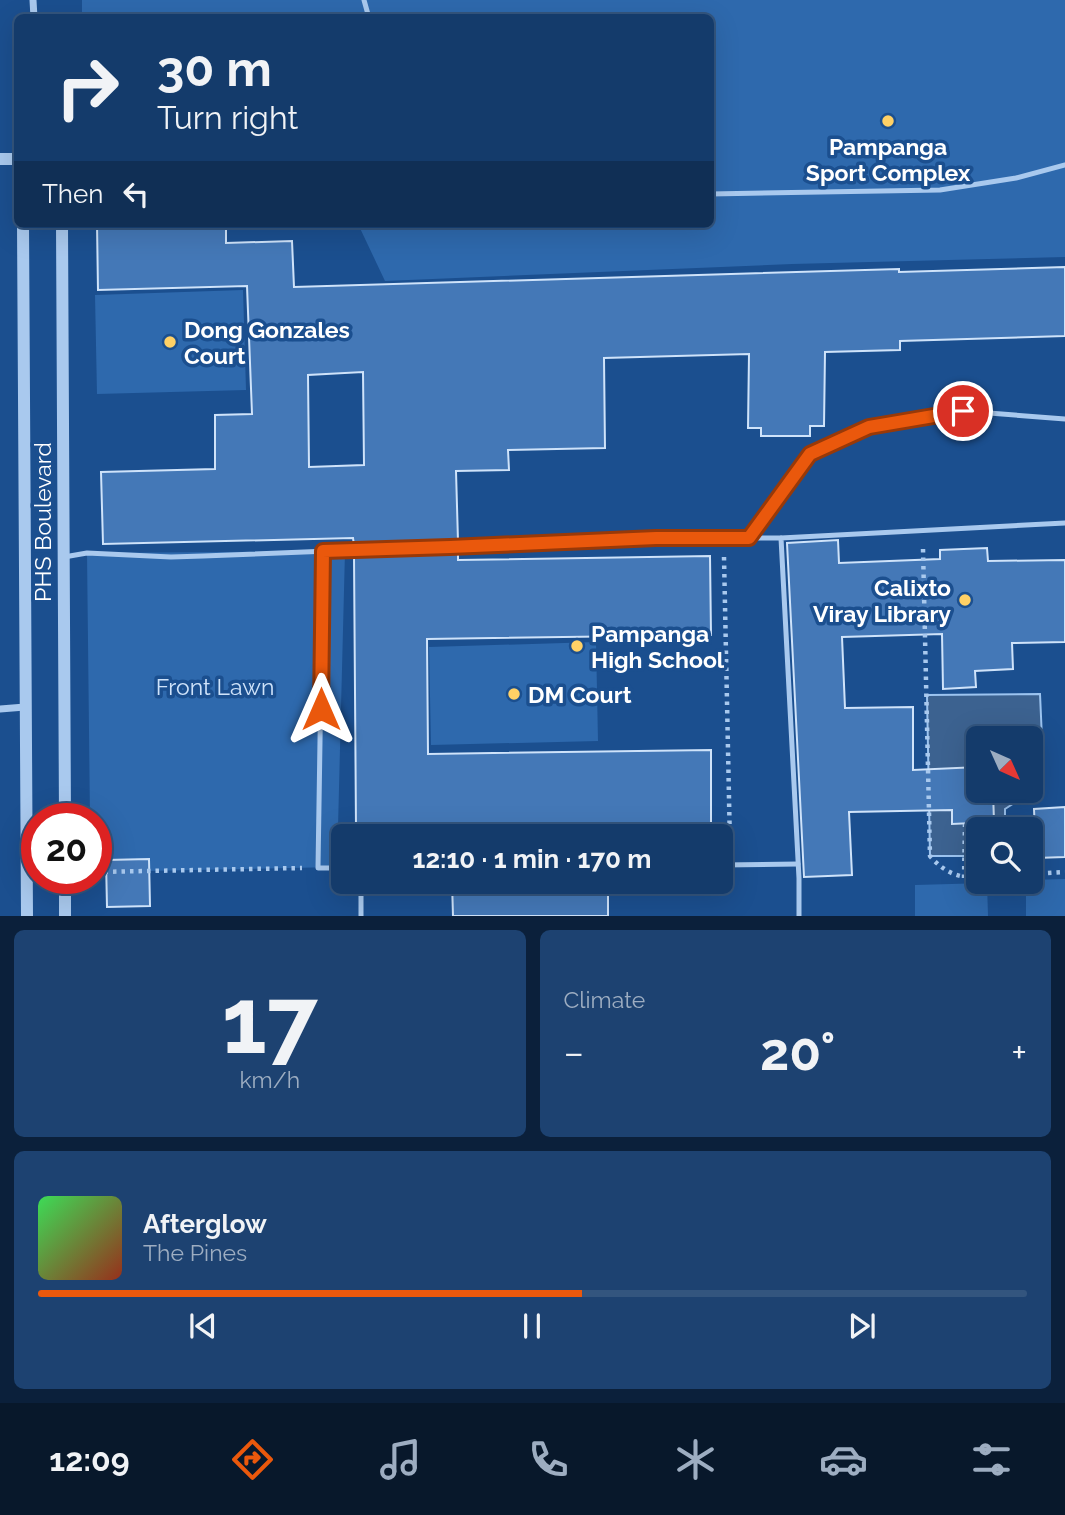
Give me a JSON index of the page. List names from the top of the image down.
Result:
{
  "streets": {
    "street": ["PHS Boulevard"]
  },
  "parks": ["Front Lawn"],
  "places": [
    "Pampanga Sport Complex",
    "Dong Gonzales Court",
    "Calixto Viray Library",
    "Pampanga High School",
    "DM Court"
  ],
  "north": "bottom right",
  "page": {
    "turn": ["30 m", "Turn right"],
    "then": "Then",
    "limit": "20",
    "trip": "12:10 · 1 min · 170 m",
    "tile": [
      ["17", "km/h"],
      "Climate"
    ],
    "heat": ["−", "20°", "+"],
    "song": ["Afterglow", "The Pines"],
    "tabs": "12:09"
  }
}
